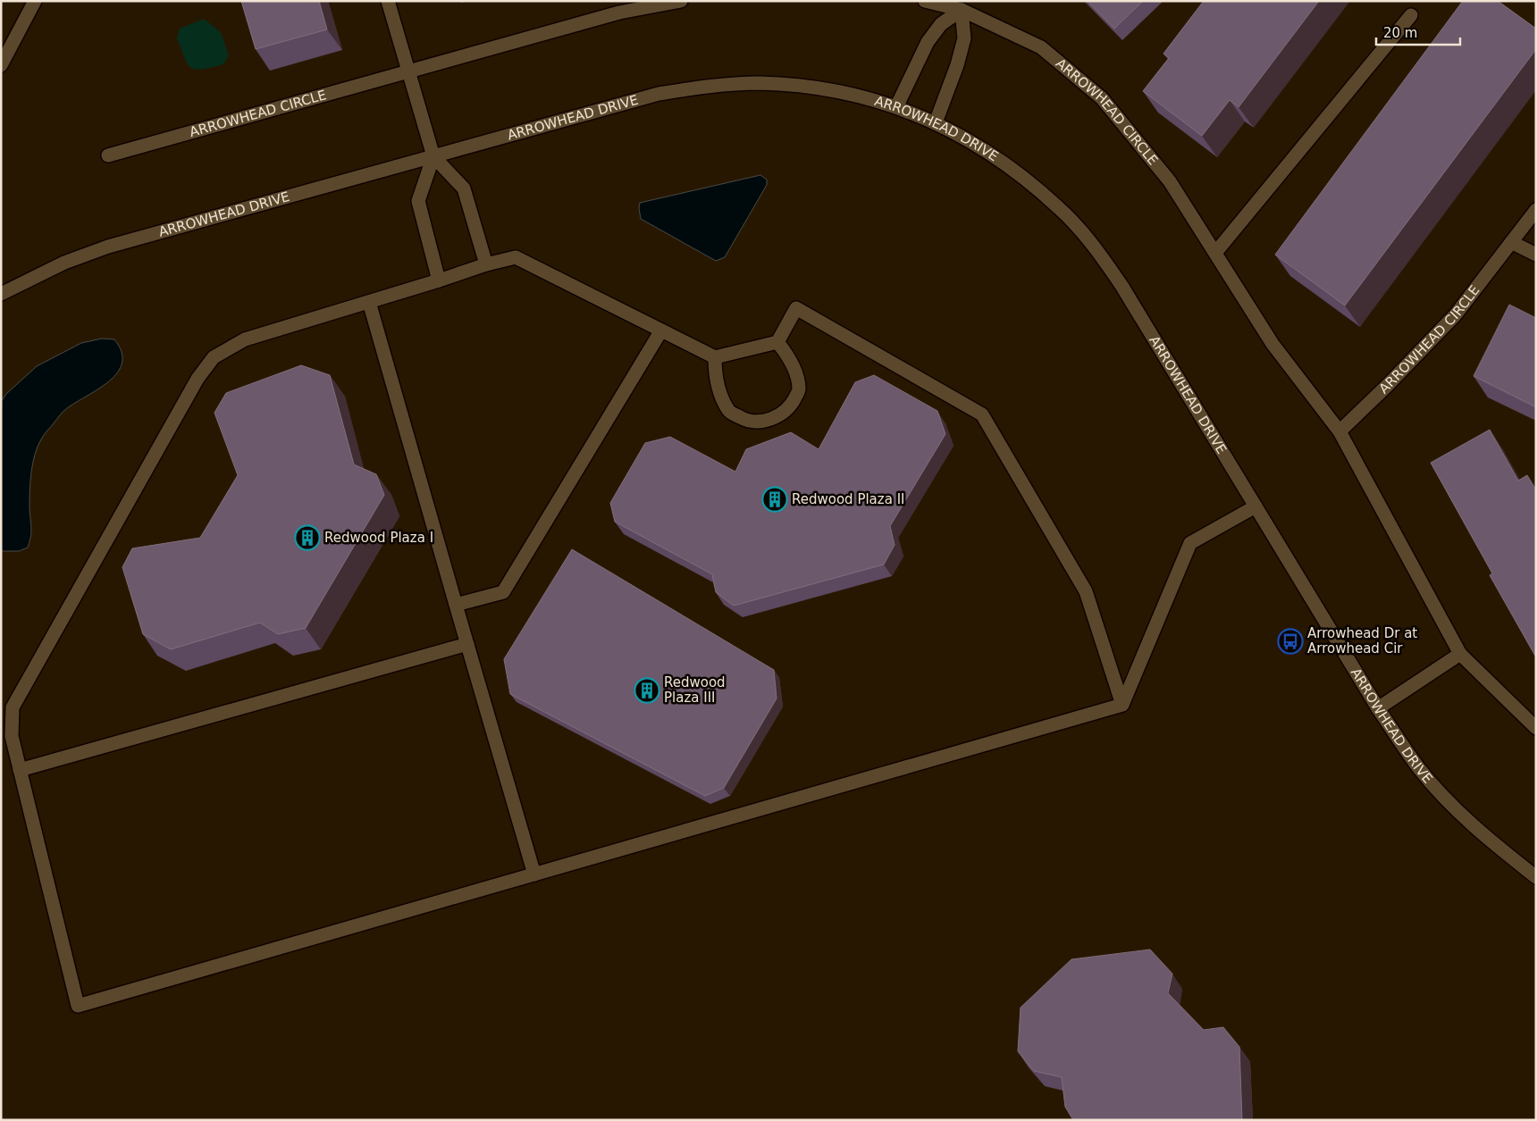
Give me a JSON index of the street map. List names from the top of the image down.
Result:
{
  "streets": {
    "street": ["ARROWHEAD CIRCLE", "ARROWHEAD DRIVE"]
  },
  "places": {
    "building": ["Redwood Plaza II", "Redwood Plaza I", "Redwood Plaza III"],
    "bus stop": ["Arrowhead Dr at Arrowhead Cir"]
  },
  "scale_bar": "20 m"
}
